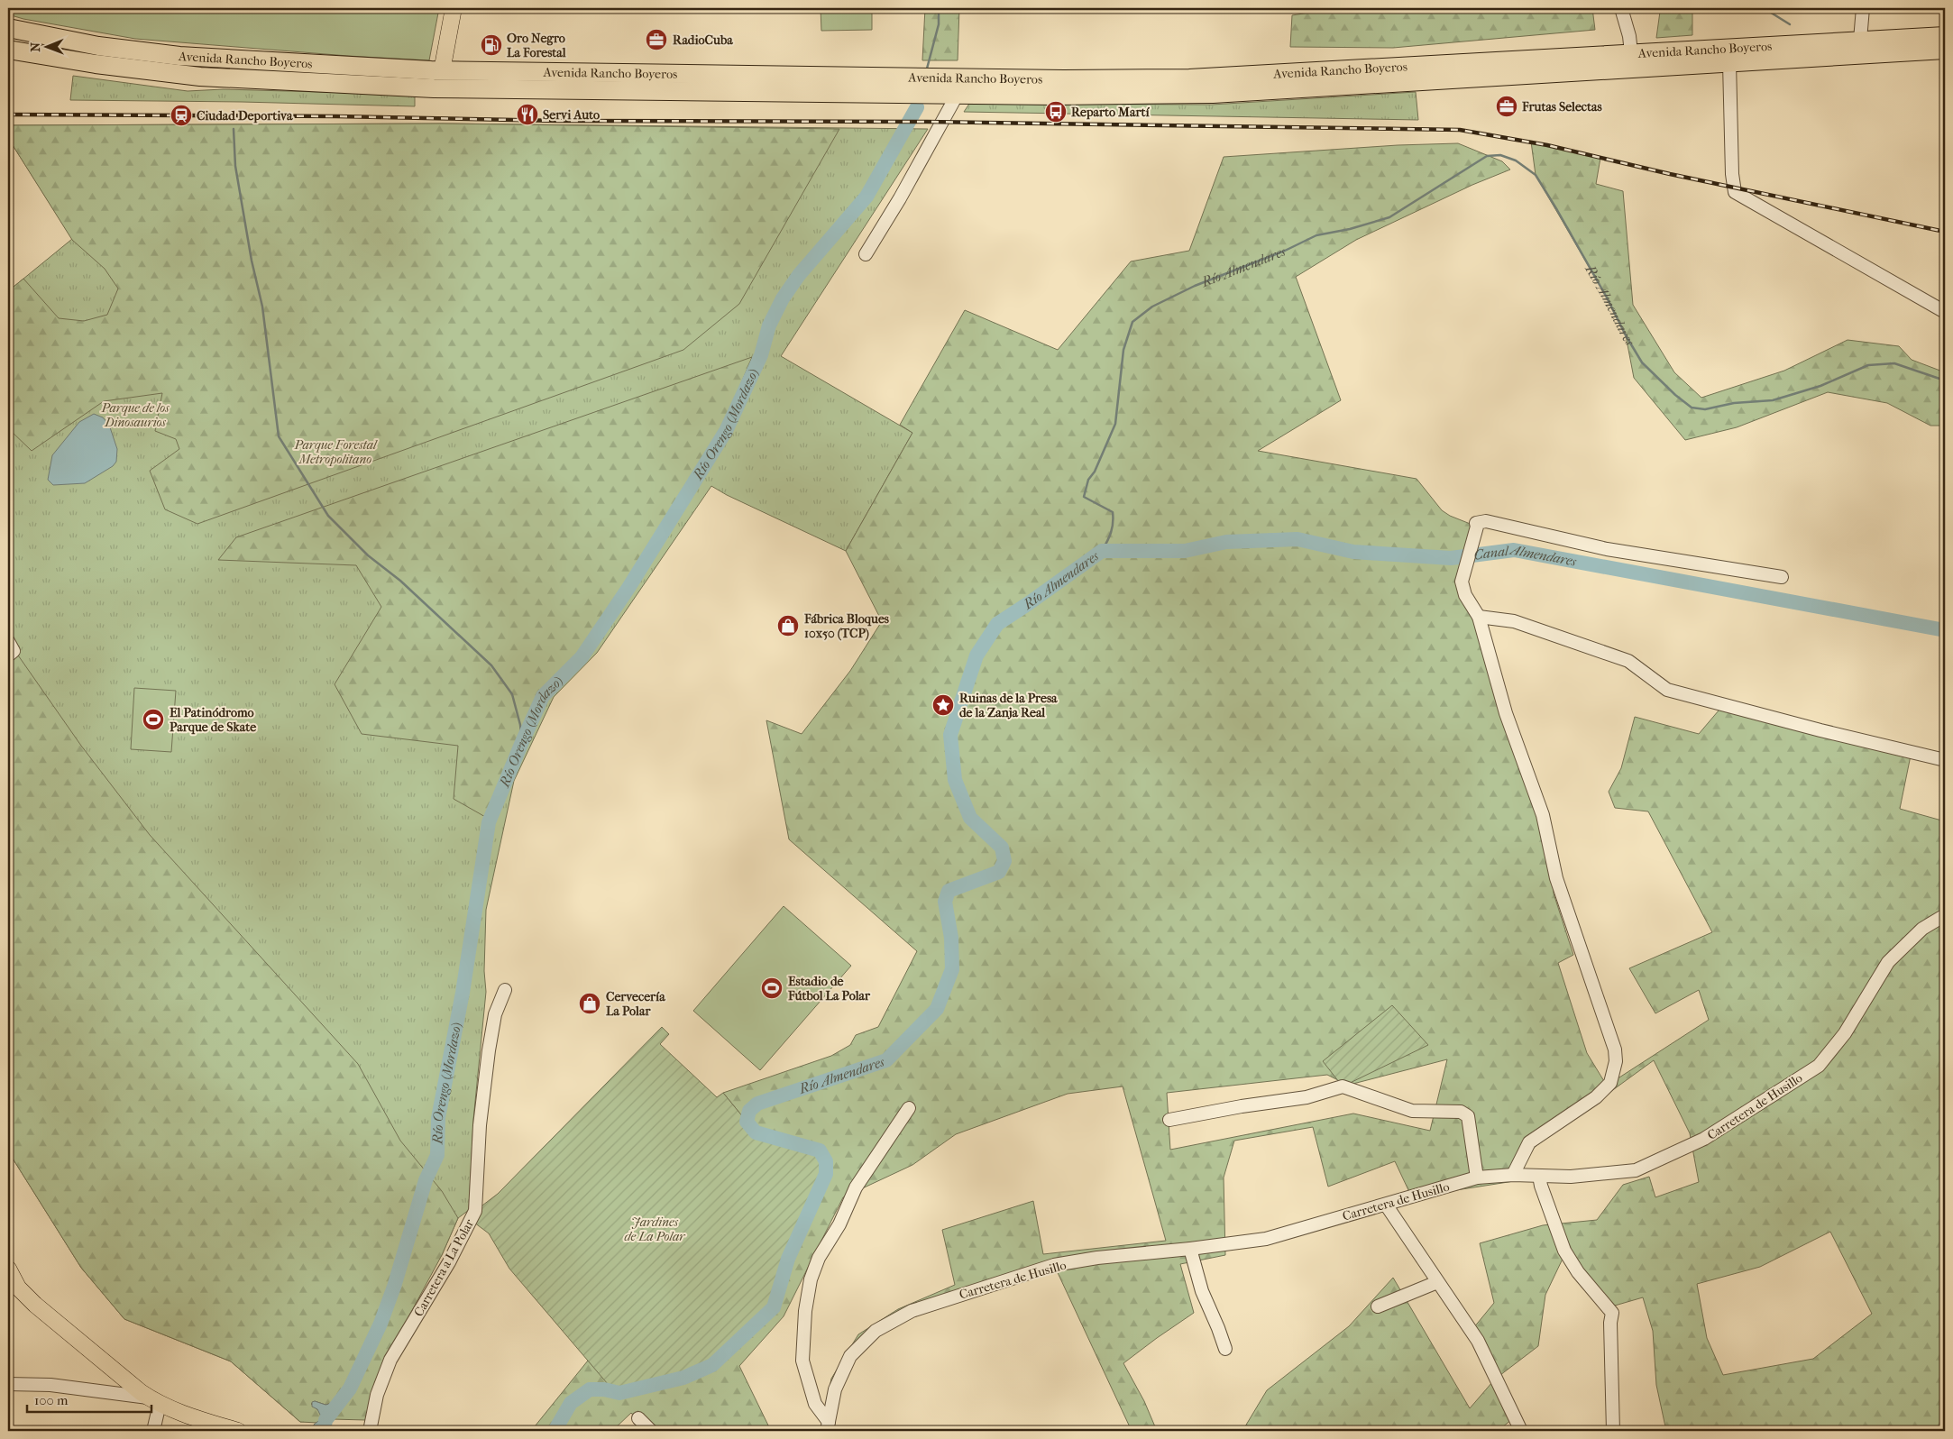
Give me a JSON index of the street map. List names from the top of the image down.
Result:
{
  "streets": {
    "highway": ["Avenida Rancho Boyeros"],
    "street": ["Carretera de Husillo", "Carretera a La Polar"]
  },
  "water": ["Río Almendares", "Río Orengo (Mordazo)", "Canal Almendares"],
  "parks": ["Parque de los Dinosaurios", "Parque Forestal Metropolitano", "Jardines de La Polar"],
  "places": {
    "office": ["RadioCuba", "Frutas Selectas"],
    "fuel station": ["Oro Negro La Forestal"],
    "bus stop": ["Reparto Martí"],
    "restaurant": ["Servi Auto"],
    "station": ["Ciudad Deportiva"],
    "shop": ["Fábrica Bloques 10x50 (TCP)", "Cervecería La Polar"],
    "place": ["Ruinas de la Presa de la Zanja Real"],
    "sports": ["El Patinódromo Parque de Skate", "Estadio de Fútbol La Polar"]
  },
  "scale_bar": "100 m",
  "north": "left"
}
